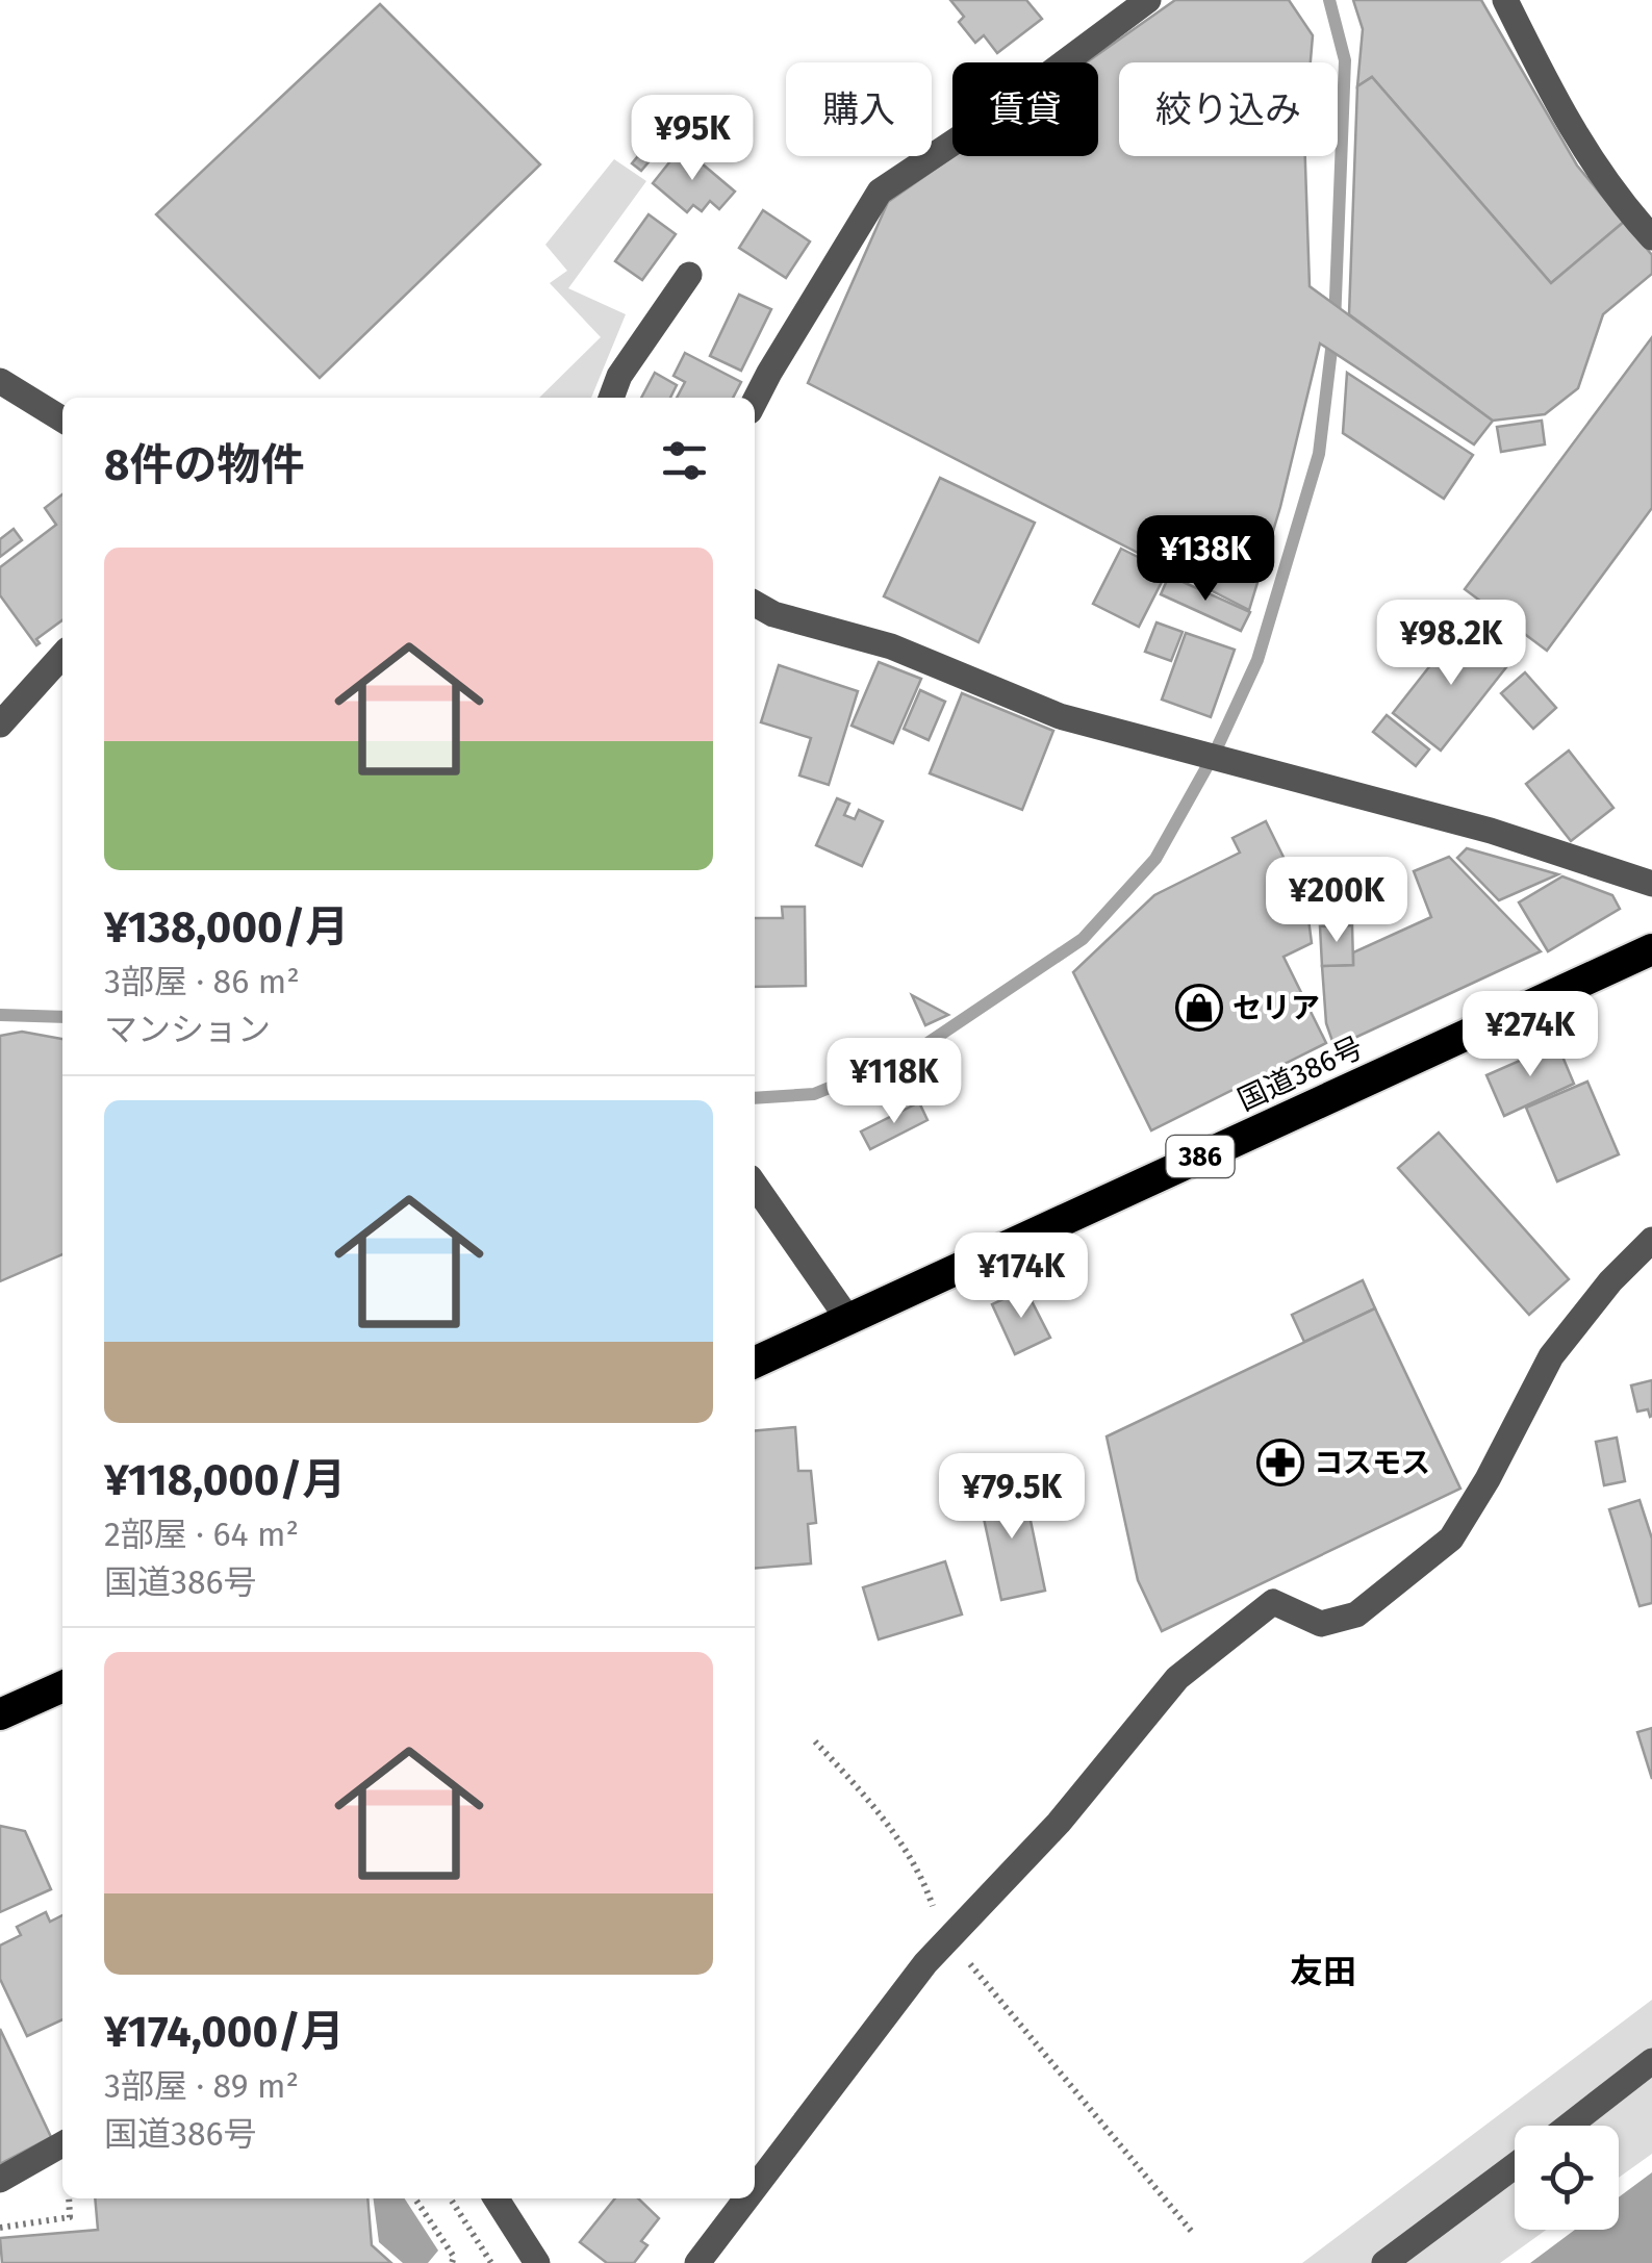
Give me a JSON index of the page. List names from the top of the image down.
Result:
{
  "streets": {
    "highway": ["国道386号", "386"]
  },
  "districts": ["友田"],
  "places": {
    "shop": ["セリア"],
    "pharmacy": ["コスモス"]
  },
  "page": {
    "chip": ["購入", "賃貸", "絞り込み"],
    "price": [
      "¥95K",
      "¥138K",
      "¥98.2K",
      "¥200K",
      "¥274K",
      "¥118K",
      "¥174K",
      "¥79.5K"
    ],
    "heading": "8件の物件",
    "list": [
      {
        "name": "¥138,000/月",
        "note": "3部屋 · 86 m² · マンション"
      },
      {
        "name": "¥118,000/月",
        "note": "2部屋 · 64 m² · 国道386号"
      },
      {
        "name": "¥174,000/月",
        "note": "3部屋 · 89 m² · 国道386号"
      }
    ]
  }
}
